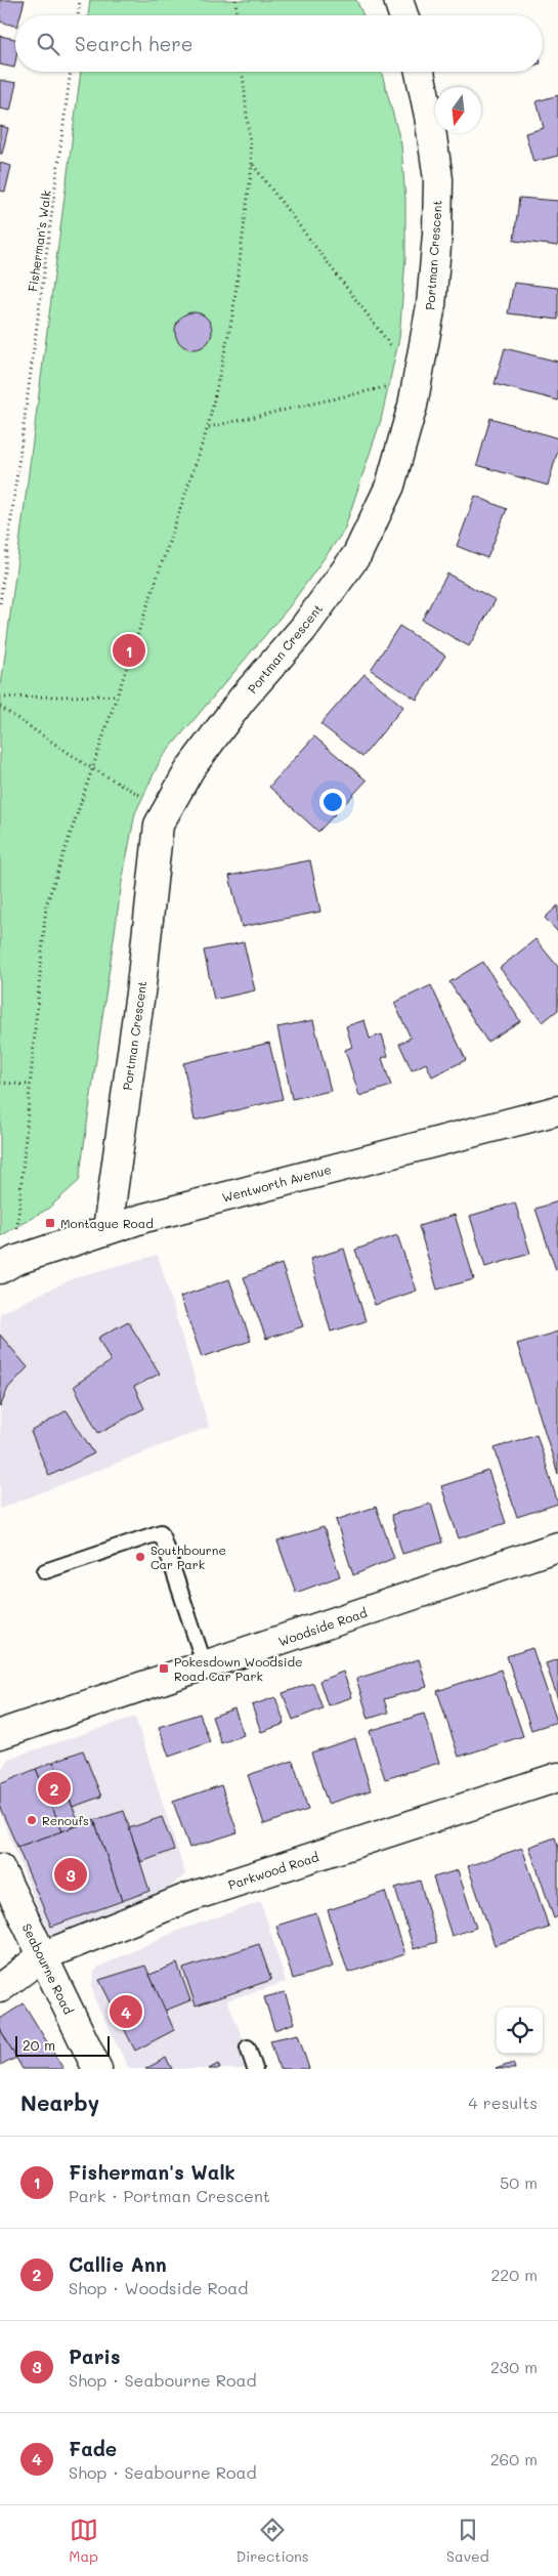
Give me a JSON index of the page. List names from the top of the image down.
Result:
{
  "streets": {
    "street": [
      "Portman Crescent",
      "Wentworth Avenue",
      "Woodside Road",
      "Parkwood Road",
      "Seabourne Road"
    ],
    "path": ["Fisherman's Walk"]
  },
  "crossings": [
    ["Portman Crescent", "Wentworth Avenue"],
    ["Parkwood Road", "Seabourne Road"]
  ],
  "places": {
    "transit": ["Montague Road", "Pokesdown Woodside Road Car Park"],
    "other": ["Southbourne Car Park", "Renoufs"]
  },
  "scale_bar": "20 m",
  "north": "bottom",
  "page": {
    "search": "Search here",
    "pins": [
      "1",
      "2",
      "3",
      "4"
    ],
    "scale": "20 m",
    "heading": ["Nearby", "4 results"],
    "list": [
      {
        "mark": "1",
        "name": "Fisherman's Walk",
        "note": "Park · Portman Crescent",
        "value": "50 m"
      },
      {
        "mark": "2",
        "name": "Callie Ann",
        "note": "Shop · Woodside Road",
        "value": "220 m"
      },
      {
        "mark": "3",
        "name": "Paris",
        "note": "Shop · Seabourne Road",
        "value": "230 m"
      },
      {
        "mark": "4",
        "name": "Fade",
        "note": "Shop · Seabourne Road",
        "value": "260 m"
      }
    ],
    "nav": ["Map", "Directions", "Saved"]
  }
}
